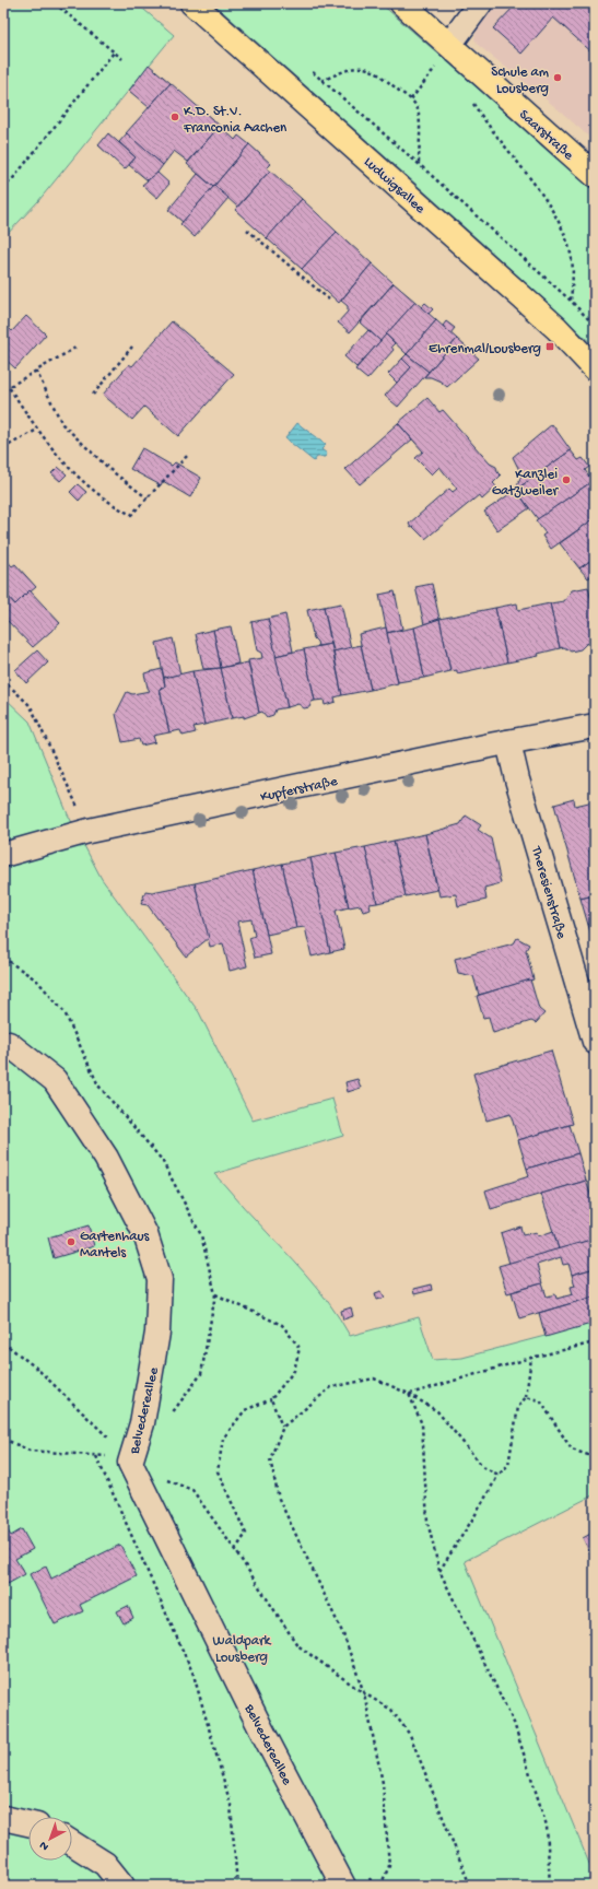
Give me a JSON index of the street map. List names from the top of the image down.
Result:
{
  "streets": {
    "main road": ["Saarstraße", "Ludwigsallee"],
    "street": ["Kupferstraße", "Theresienstraße", "Belvedereallee"]
  },
  "crossings": [
    ["Kupferstraße", "Theresienstraße"]
  ],
  "parks": ["Waldpark Lousberg"],
  "places": {
    "other": [
      "Schule am Lousberg",
      "K.D. St.V. Franconia Aachen",
      "Kanzlei Gatzweiler",
      "Gartenhaus Mantels"
    ],
    "transit": ["Ehrenmal/Lousberg"]
  },
  "north": "bottom left"
}
